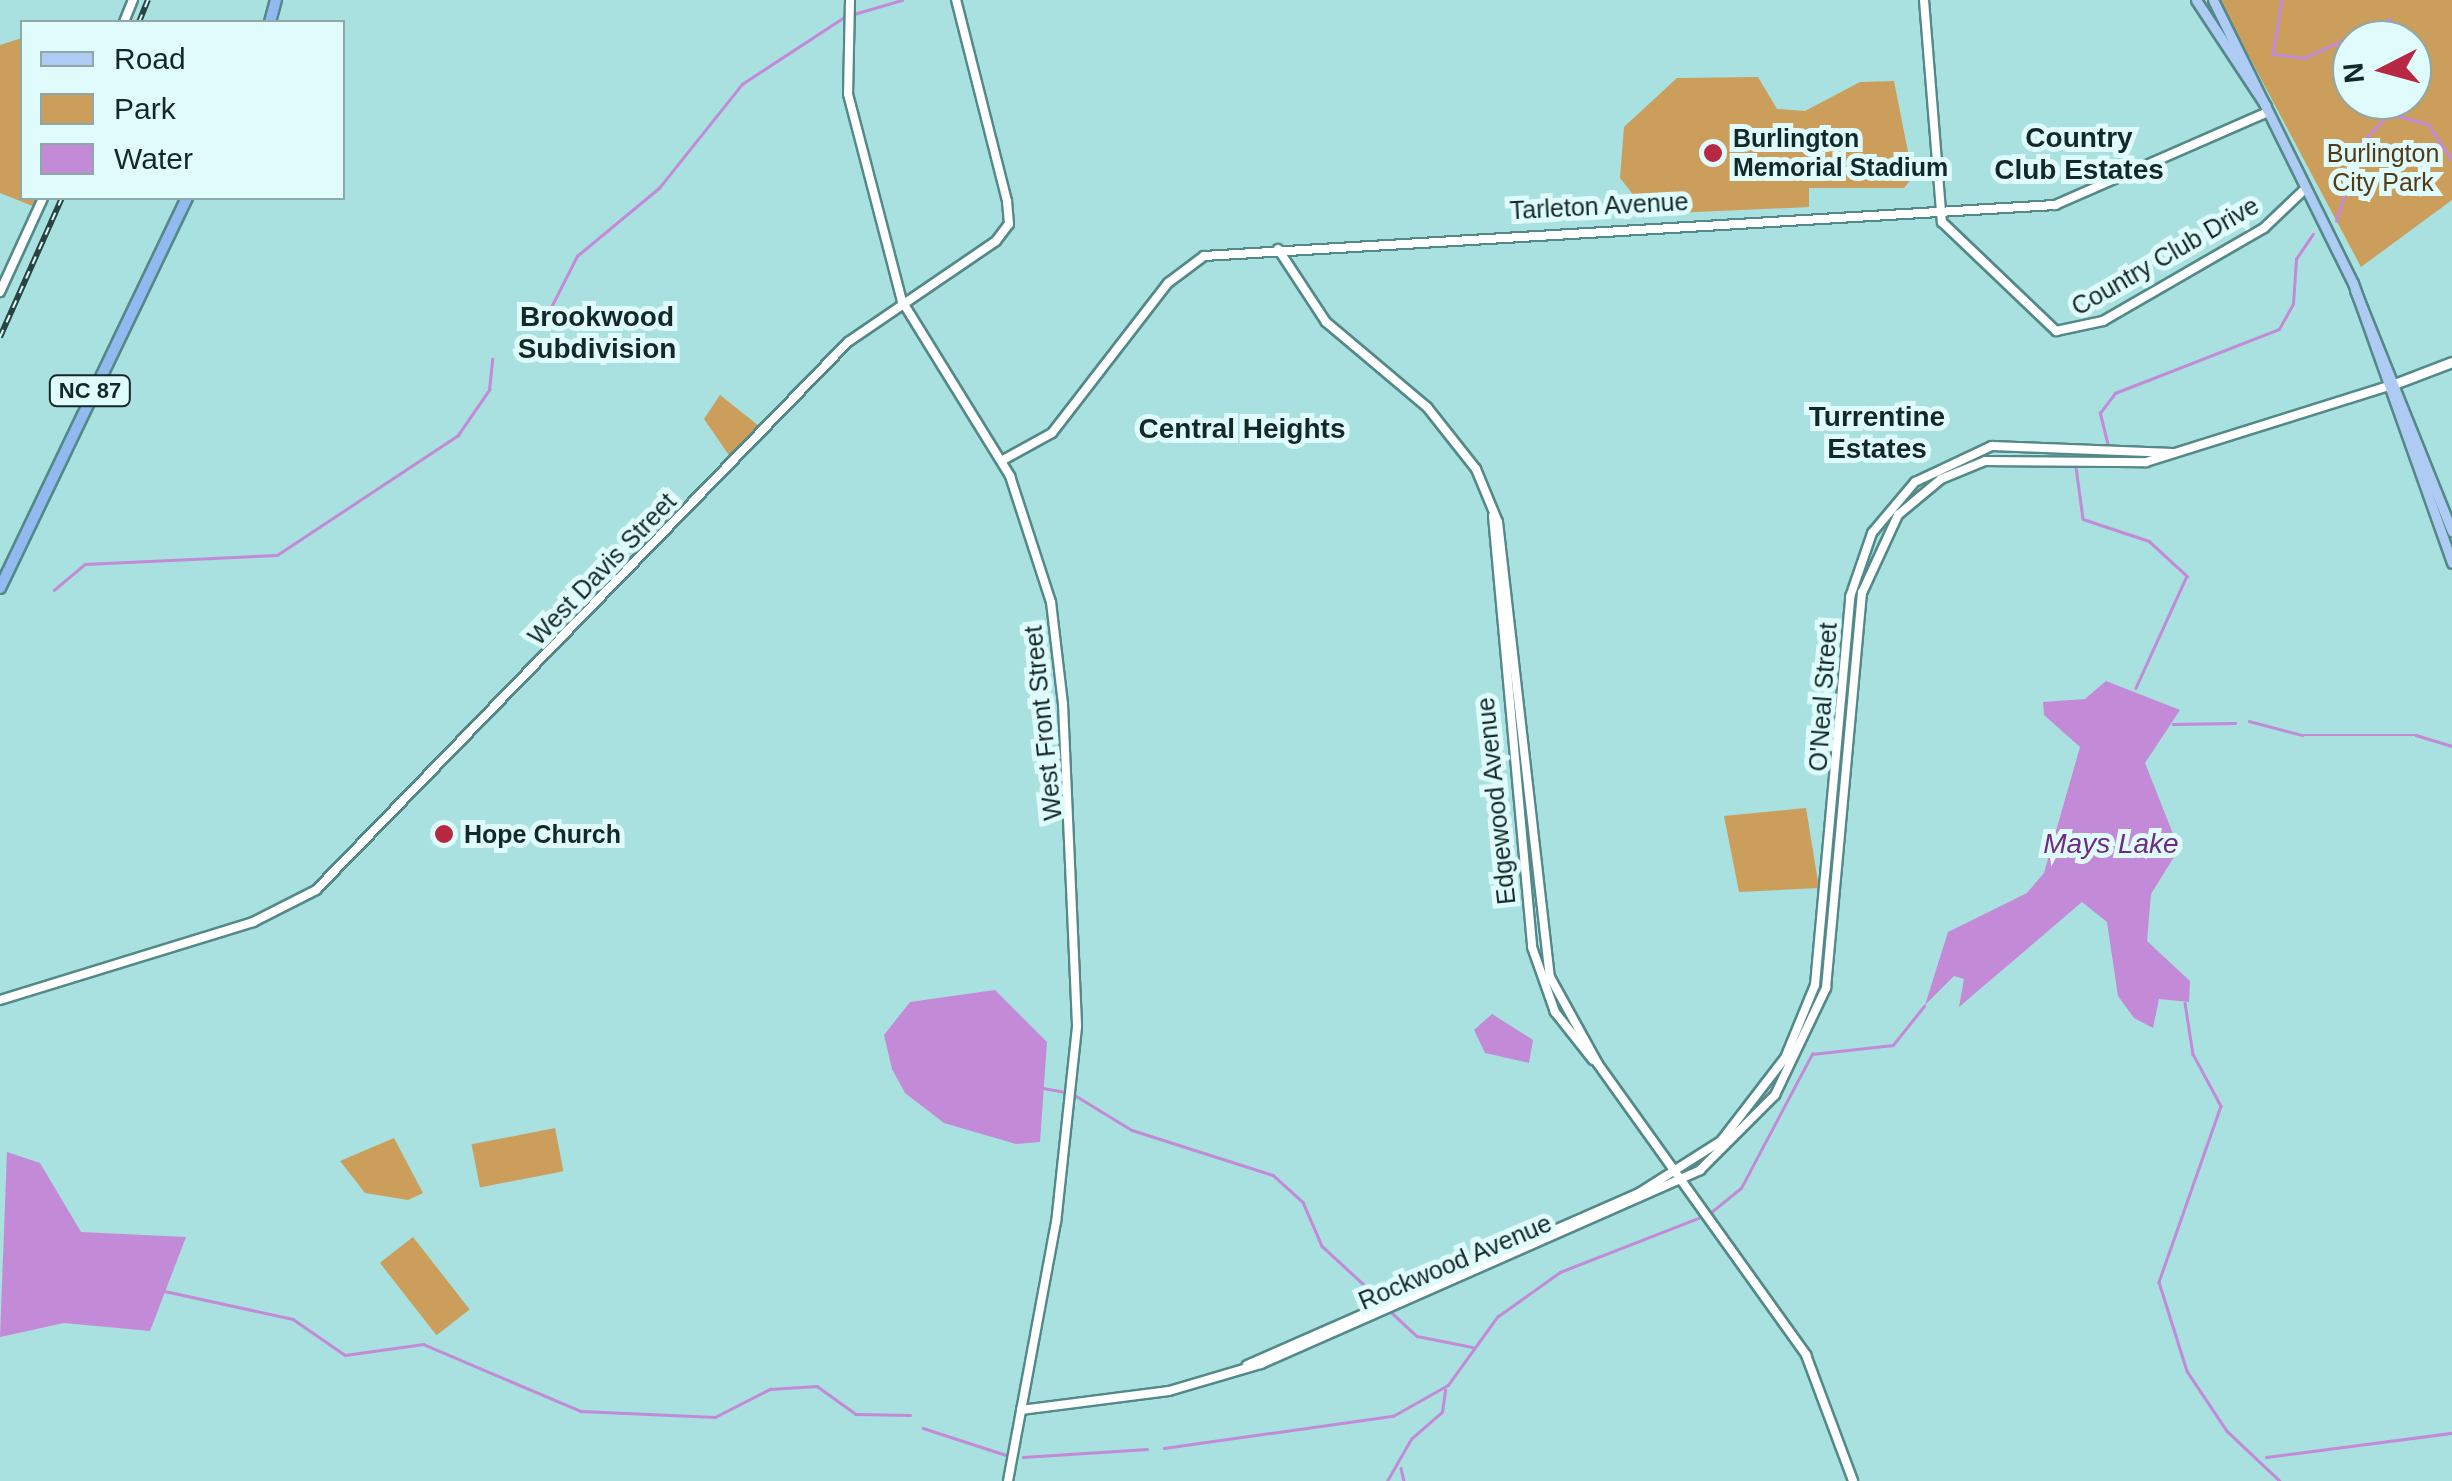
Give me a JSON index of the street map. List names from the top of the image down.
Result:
{
  "streets": {
    "highway": ["NC 87"],
    "main road": ["O'Neal Street"],
    "street": [
      "Tarleton Avenue",
      "Country Club Drive",
      "West Davis Street",
      "West Front Street",
      "Edgewood Avenue",
      "Rockwood Avenue"
    ]
  },
  "crossings": [
    ["Tarleton Avenue", "Country Club Drive"],
    ["Tarleton Avenue", "West Front Street"],
    ["Tarleton Avenue", "Edgewood Avenue"],
    ["West Davis Street", "West Front Street"],
    ["O'Neal Street", "Edgewood Avenue"],
    ["O'Neal Street", "Rockwood Avenue"],
    ["West Front Street", "Rockwood Avenue"],
    ["Edgewood Avenue", "Rockwood Avenue"]
  ],
  "districts": [
    "Country Club Estates",
    "Brookwood Subdivision",
    "Turrentine Estates",
    "Central Heights"
  ],
  "water": ["Mays Lake"],
  "parks": ["Burlington City Park"],
  "places": ["Burlington Memorial Stadium", "Hope Church"],
  "legend": ["Road", "Park", "Water"],
  "north": "left"
}
